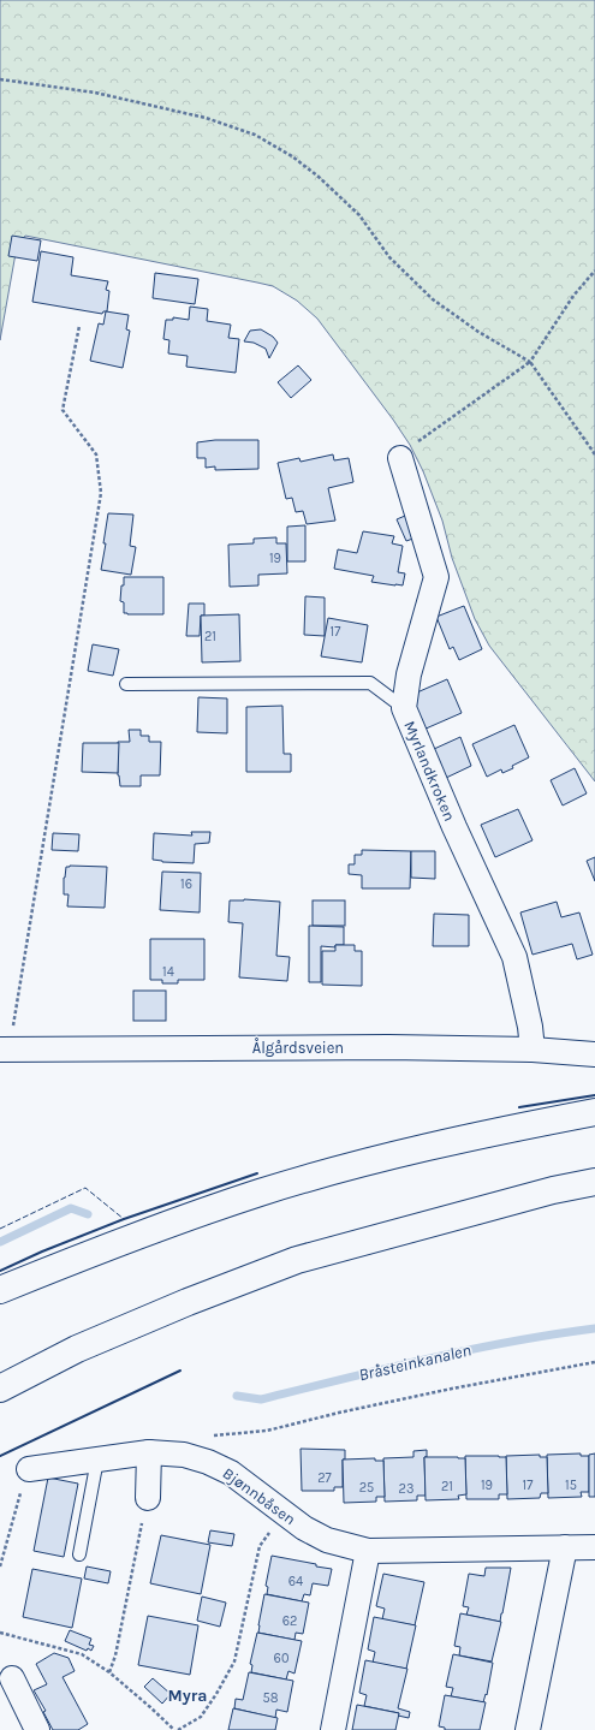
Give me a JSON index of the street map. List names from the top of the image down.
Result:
{
  "streets": {
    "street": ["Myrlandkroken", "Ålgårdsveien", "Bjønnbåsen"]
  },
  "crossings": [
    ["Myrlandkroken", "Ålgårdsveien"]
  ],
  "districts": ["Myra"],
  "water": ["Bråsteinkanalen"],
  "house_numbers": [
    "19",
    "17",
    "21",
    "16",
    "14",
    "27",
    "19",
    "17",
    "15",
    "21",
    "25",
    "23",
    "64",
    "62",
    "60",
    "58"
  ]
}
